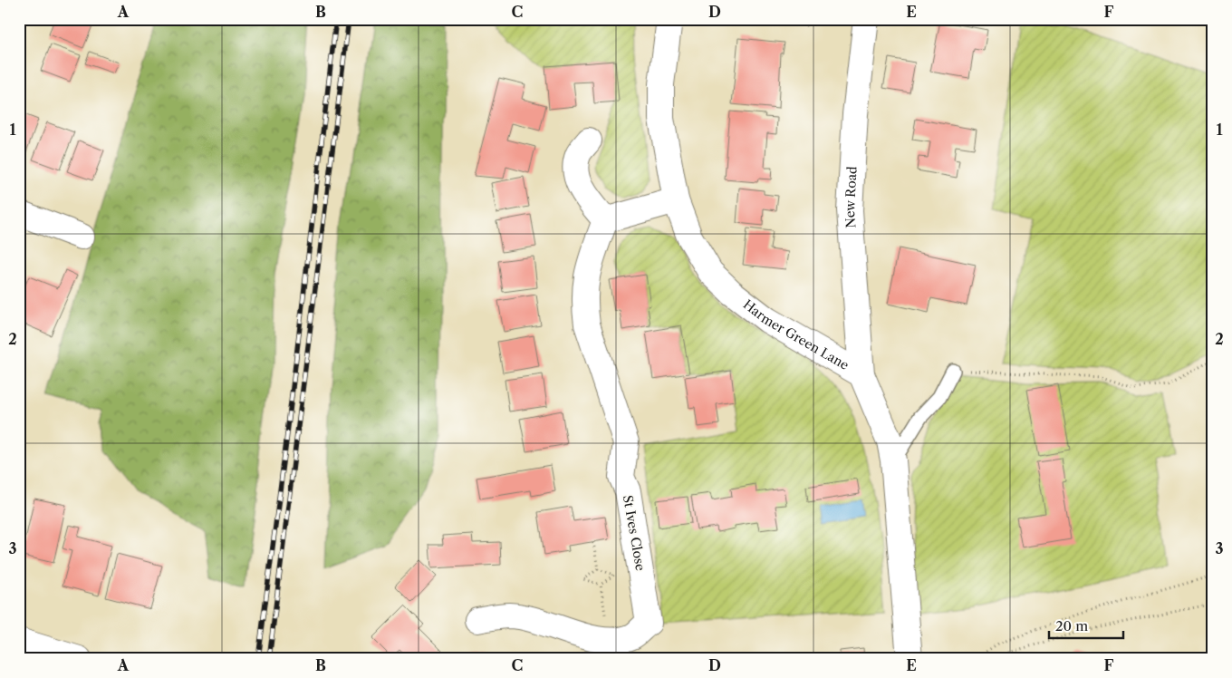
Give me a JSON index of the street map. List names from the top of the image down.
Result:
{
  "streets": {
    "street": ["New Road", "Harmer Green Lane", "St Ives Close"]
  },
  "crossings": [
    ["New Road", "Harmer Green Lane"]
  ],
  "scale_bar": "20 m",
  "grid": {
    "columns": [
      "A",
      "B",
      "C",
      "D",
      "E",
      "F"
    ],
    "rows": ["1", "2", "3"]
  }
}
